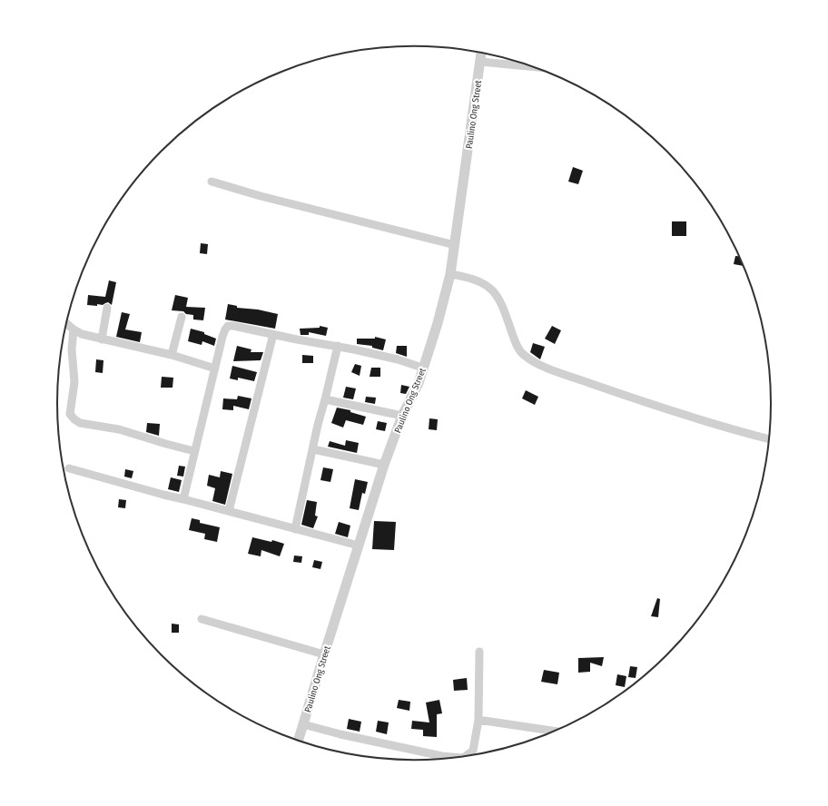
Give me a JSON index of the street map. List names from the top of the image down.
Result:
{
  "streets": {
    "street": ["Paulino Ong Street"]
  }
}
